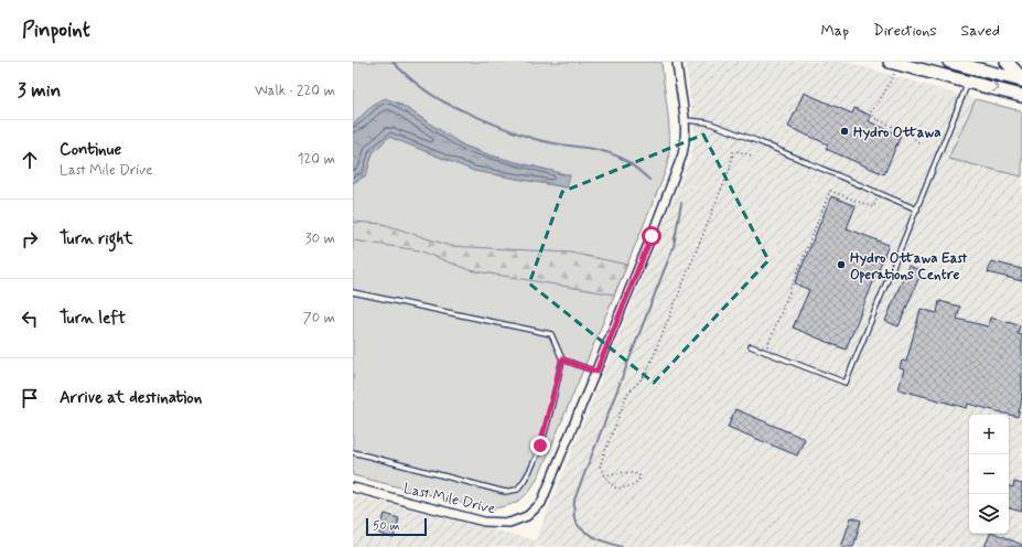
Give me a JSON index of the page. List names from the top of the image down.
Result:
{
  "streets": {
    "street": ["Last Mile Drive"]
  },
  "places": ["Hydro Ottawa", "Hydro Ottawa East Operations Centre"],
  "scale_bar": "50 m",
  "page": {
    "header": "Pinpoint",
    "nav": ["Map", "Directions", "Saved"],
    "heading": ["3 min", "Walk · 220 m"],
    "list": [
      ["Continue", "Last Mile Drive", "120 m"],
      ["Turn right", "30 m"],
      ["Turn left", "70 m"],
      "Arrive at destination"
    ],
    "map_buttons": ["+", "−"],
    "scale": "50 m"
  }
}
